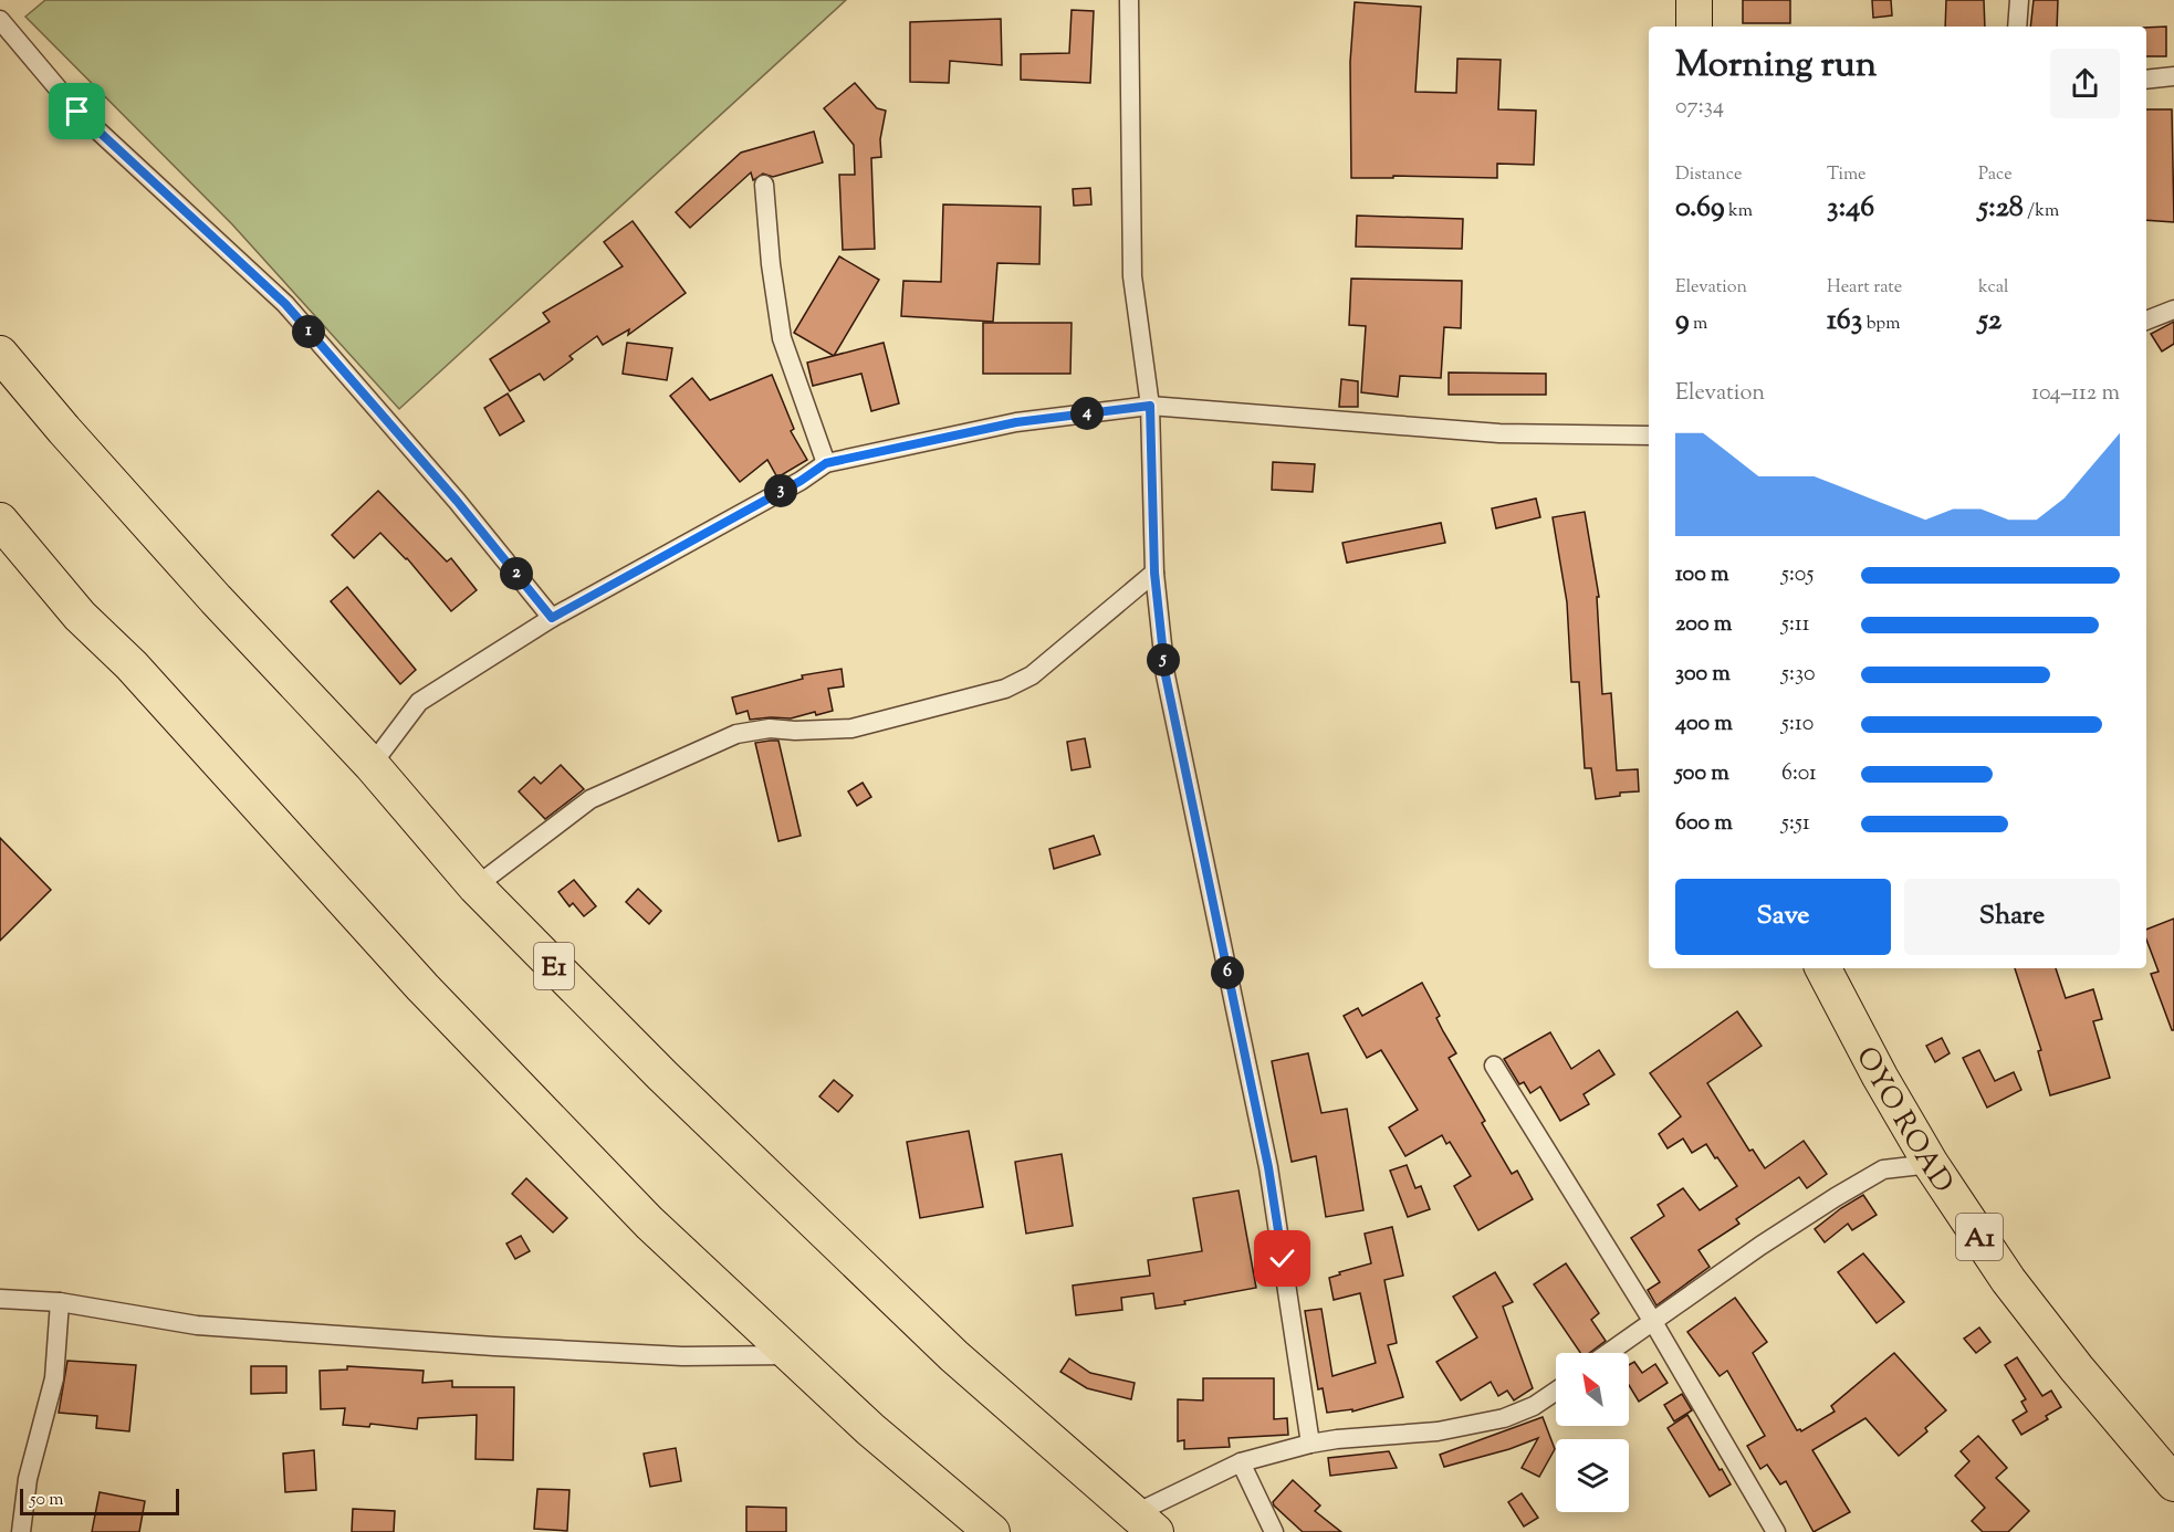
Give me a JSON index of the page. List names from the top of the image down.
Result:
{
  "streets": {
    "highway": ["E1", "OYO ROAD", "A1"]
  },
  "scale_bar": "50 m",
  "north": "top left",
  "page": {
    "heading": ["Morning run", "07:34"],
    "stats": [
      ["Distance", "0.69 km"],
      ["Time", "3:46"],
      ["Pace", "5:28 /km"],
      ["Elevation", "9 m"],
      ["Heart rate", "163 bpm"],
      ["kcal", "52"]
    ],
    "pins": [
      "1",
      "4",
      "3",
      "2",
      "5",
      "6"
    ],
    "chart": ["Elevation", "104–112 m"],
    "list": [
      {
        "name": "100 m",
        "note": "5:05"
      },
      {
        "name": "200 m",
        "note": "5:11"
      },
      {
        "name": "300 m",
        "note": "5:30"
      },
      {
        "name": "400 m",
        "note": "5:10"
      },
      {
        "name": "500 m",
        "note": "6:01"
      },
      {
        "name": "600 m",
        "note": "5:51"
      }
    ],
    "buttons": ["Save", "Share"],
    "scale": "50 m"
  }
}
